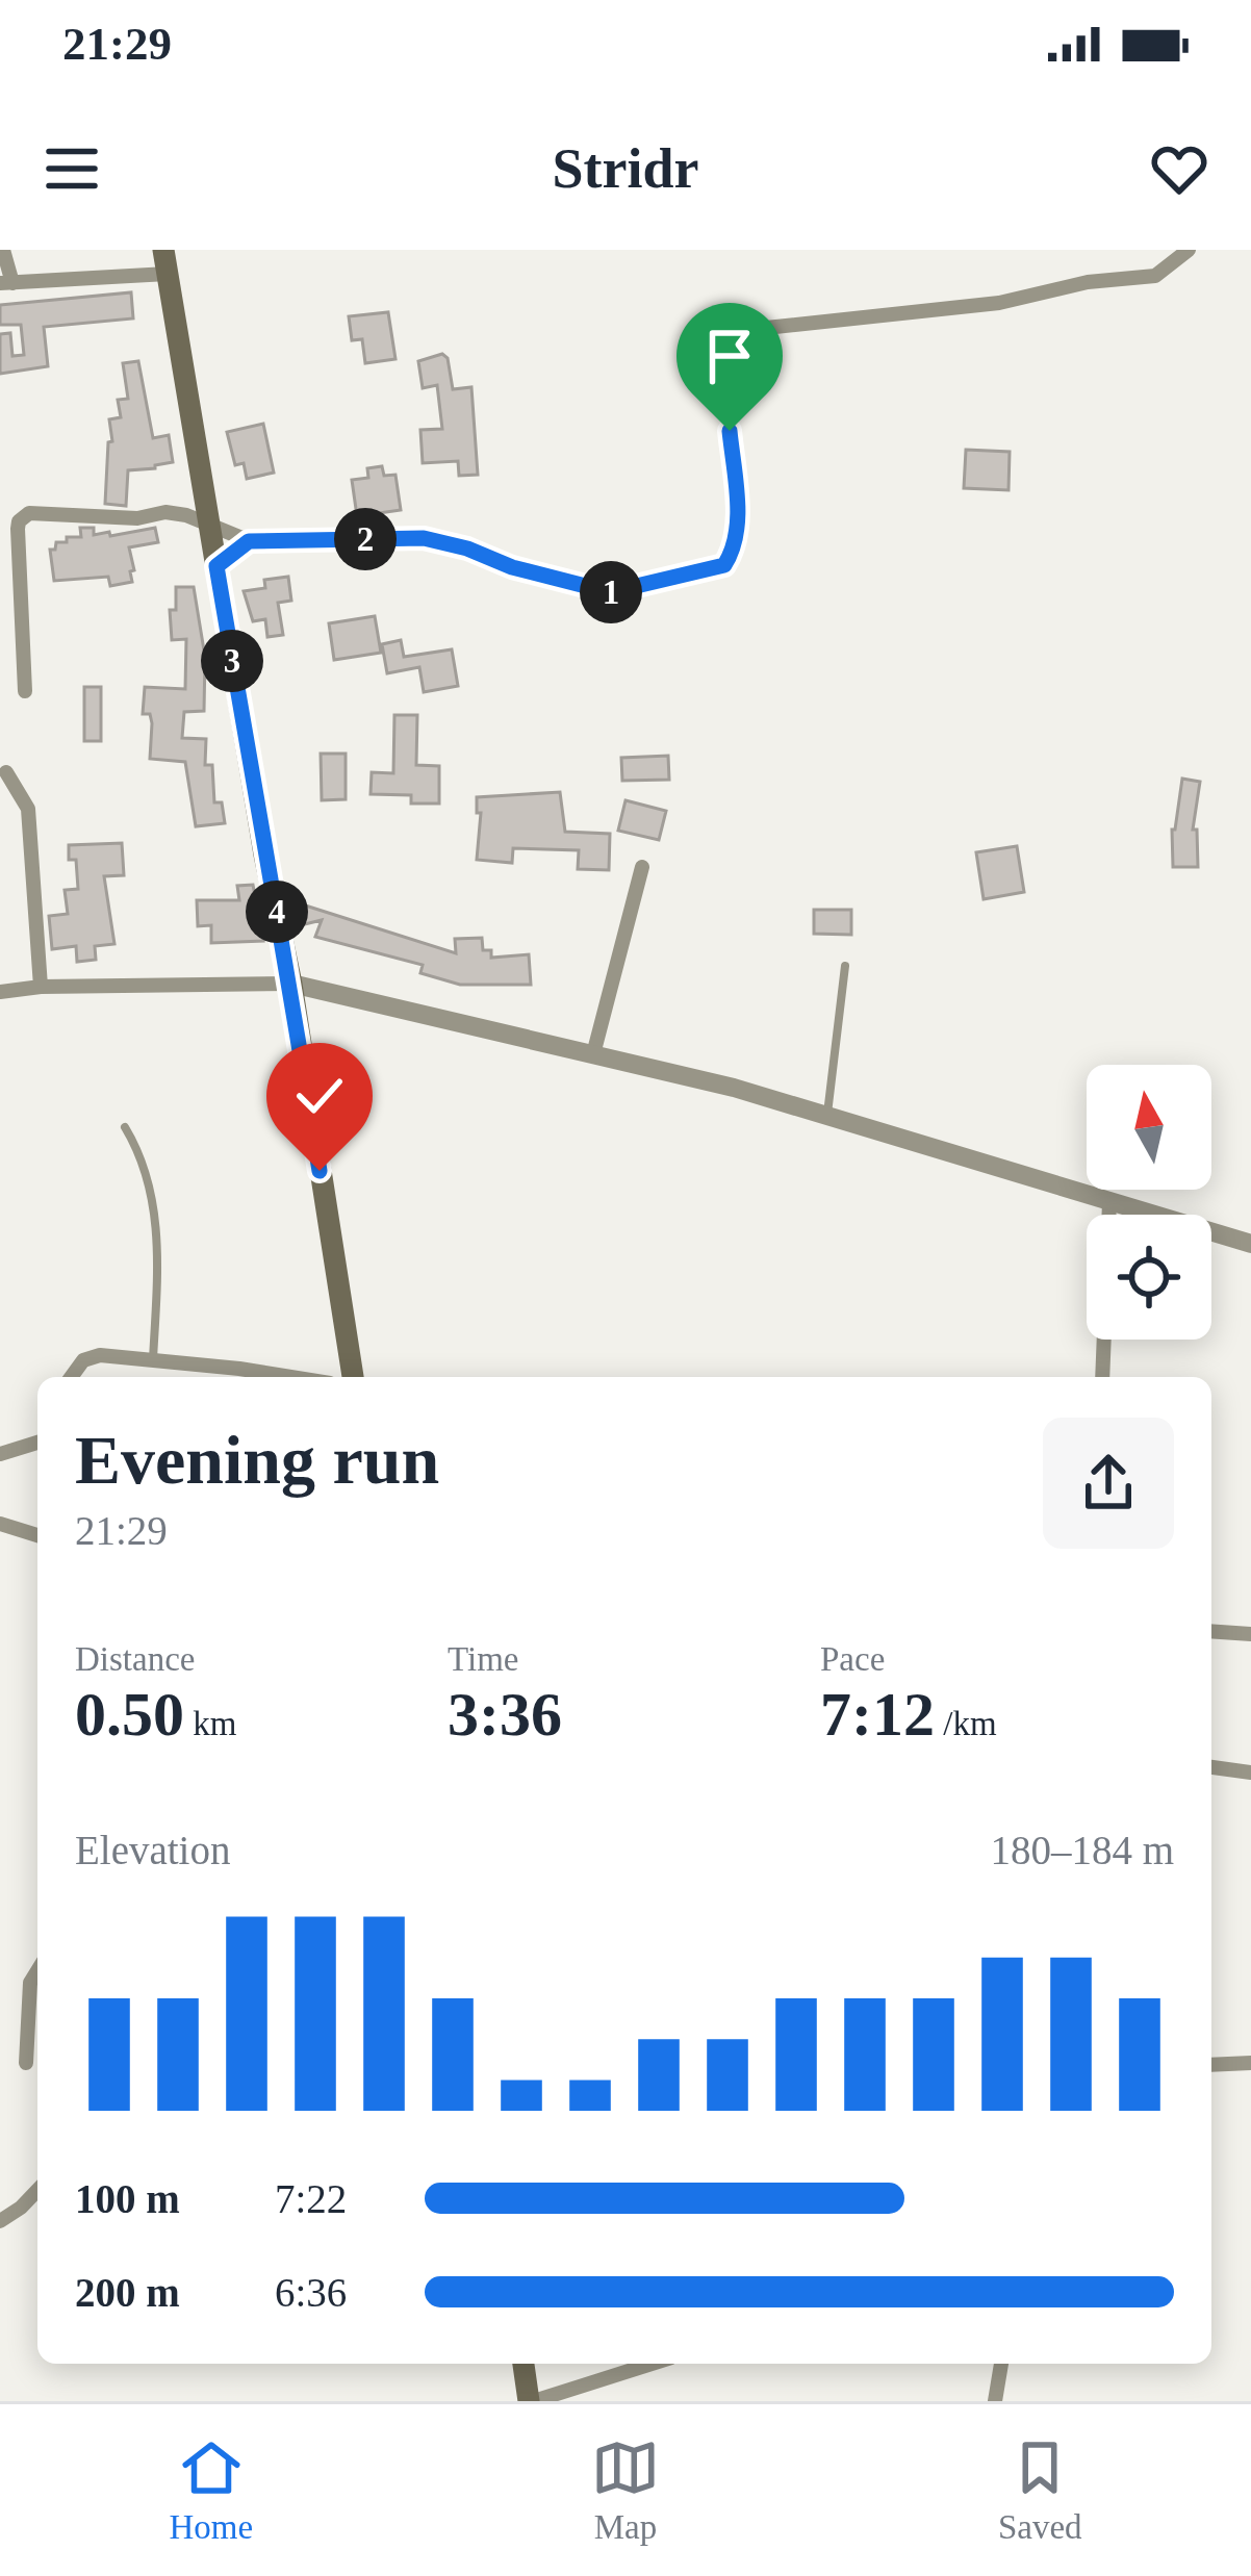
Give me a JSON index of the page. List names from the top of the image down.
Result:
{
  "north": "top",
  "page": {
    "status": "21:29",
    "header": "Stridr",
    "pins": [
      "2",
      "1",
      "3",
      "4"
    ],
    "heading": ["Evening run", "21:29"],
    "stats": [
      ["Distance", "0.50 km"],
      ["Time", "3:36"],
      ["Pace", "7:12 /km"]
    ],
    "chart": ["Elevation", "180–184 m"],
    "list": [
      {
        "name": "100 m",
        "note": "7:22"
      },
      {
        "name": "200 m",
        "note": "6:36"
      }
    ],
    "tabs": ["Home", "Map", "Saved"]
  }
}
